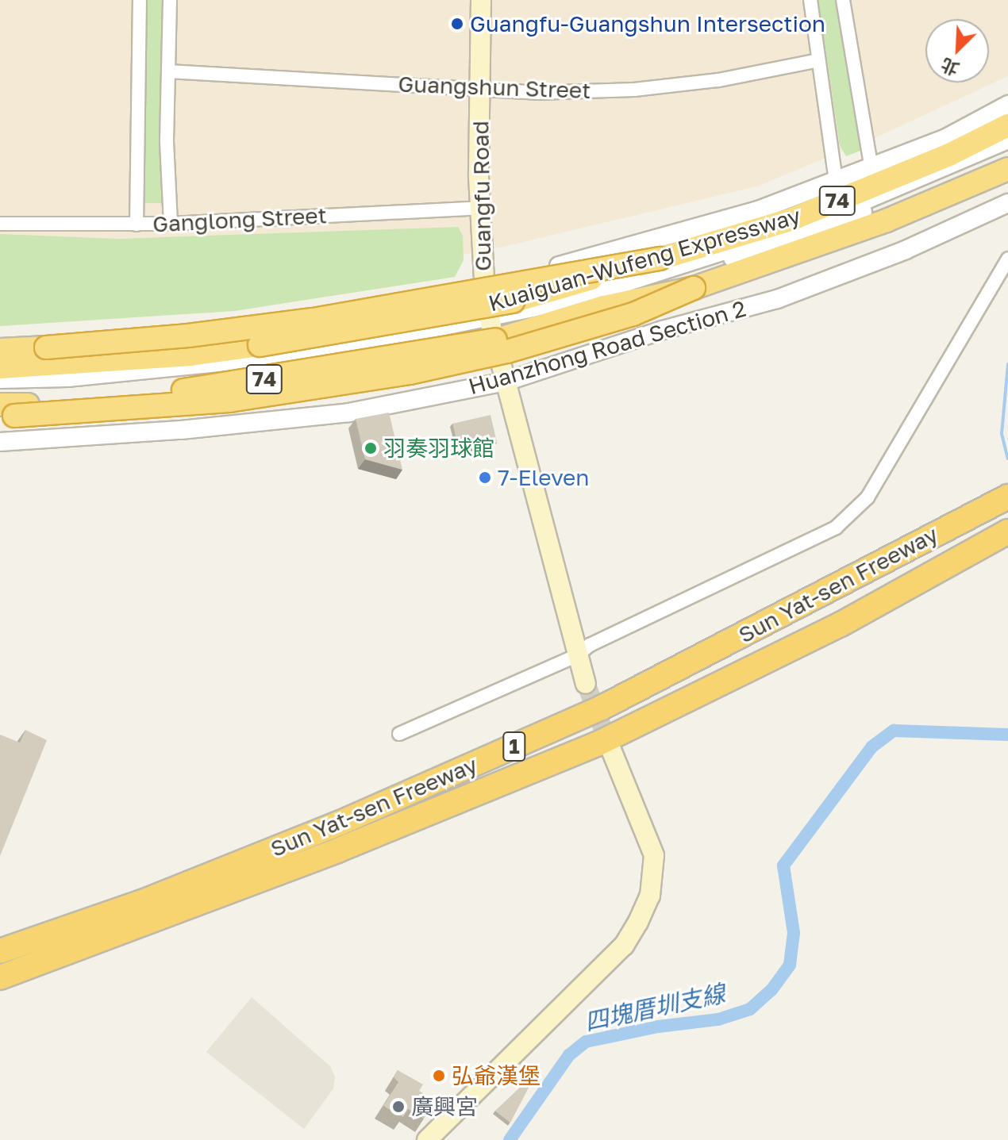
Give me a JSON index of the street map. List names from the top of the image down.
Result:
{
  "streets": {
    "highway": [
      "74",
      "Kuaiguan-Wufeng Expressway",
      "Sun Yat-sen Freeway",
      "1"
    ],
    "main road": ["Guangfu Road"],
    "street": ["Guangshun Street", "Ganglong Street", "Huanzhong Road Section 2"]
  },
  "crossings": [
    ["Guangshun Street", "Guangfu Road"],
    ["Guangfu Road", "Ganglong Street"],
    ["Guangfu Road", "Huanzhong Road Section 2"]
  ],
  "water": ["四塊厝圳支線"],
  "places": [
    "Guangfu-Guangshun Intersection",
    "羽奏羽球館",
    "7-Eleven",
    "弘爺漢堡",
    "廣興宮"
  ],
  "north": "bottom left"
}
